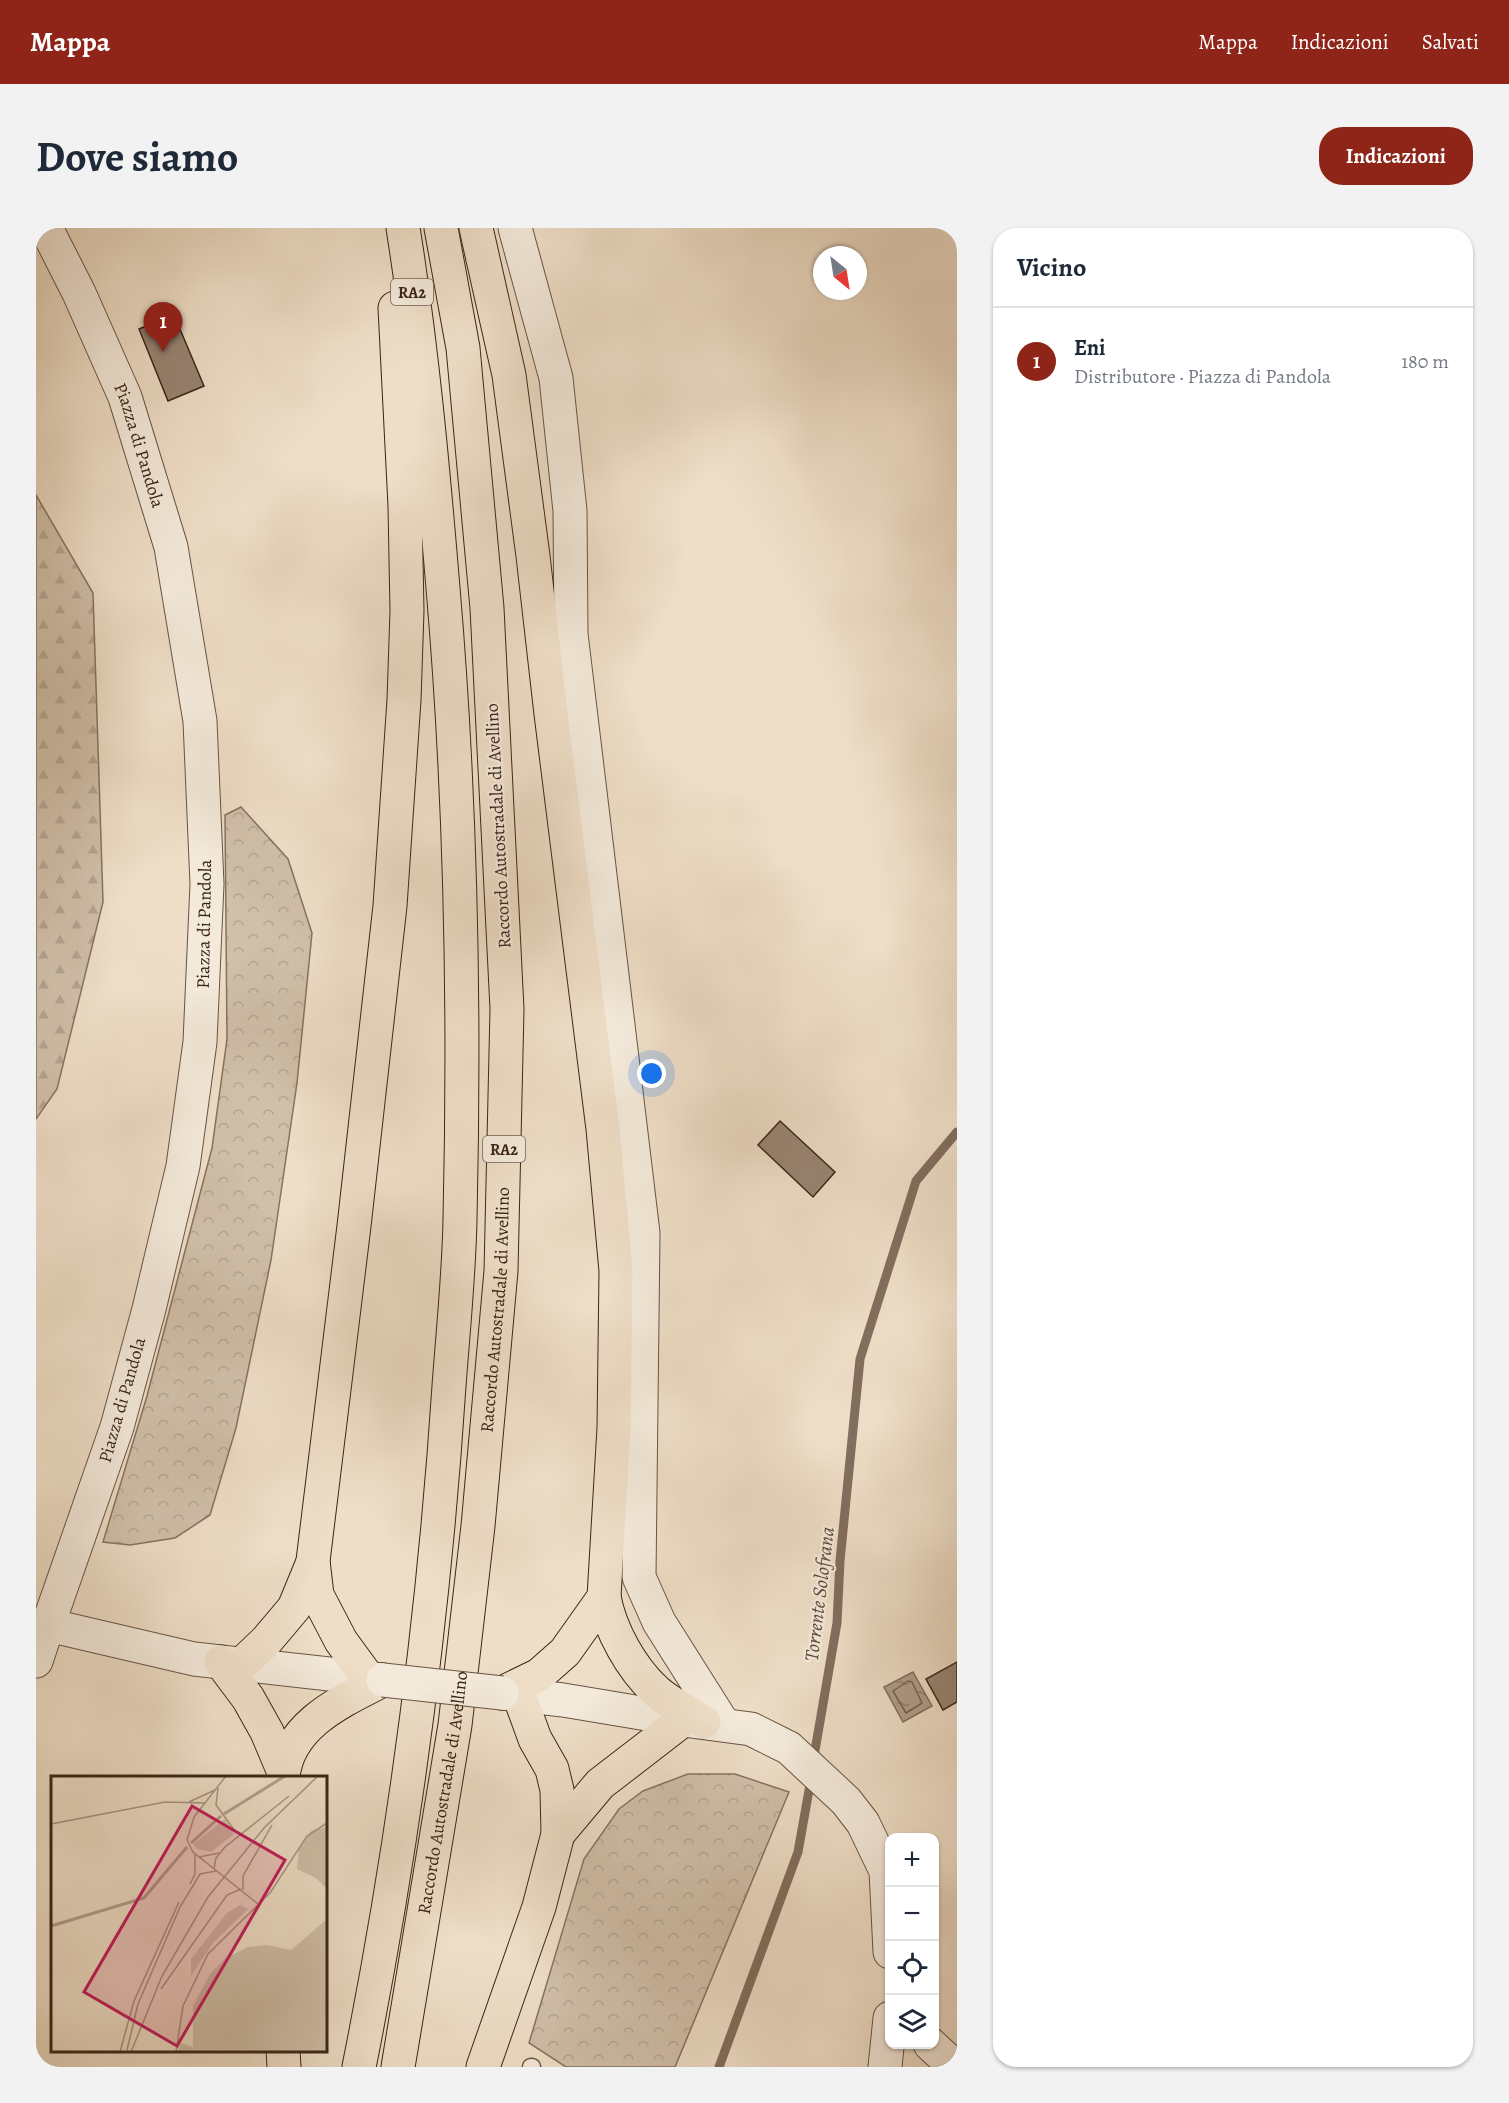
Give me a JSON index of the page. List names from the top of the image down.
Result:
{
  "streets": {
    "highway": ["RA2", "Raccordo Autostradale di Avellino"],
    "street": ["Piazza di Pandola"]
  },
  "water": ["Torrente Solofrana"],
  "north": "bottom right",
  "page": {
    "header": "Mappa",
    "nav": ["Mappa", "Indicazioni", "Salvati"],
    "buttons": "Indicazioni",
    "title": "Dove siamo",
    "heading": "Vicino",
    "pins": "1",
    "list": [
      {
        "mark": "1",
        "name": "Eni",
        "note": "Distributore · Piazza di Pandola",
        "value": "180 m"
      }
    ],
    "map_buttons": ["+", "−"]
  }
}
